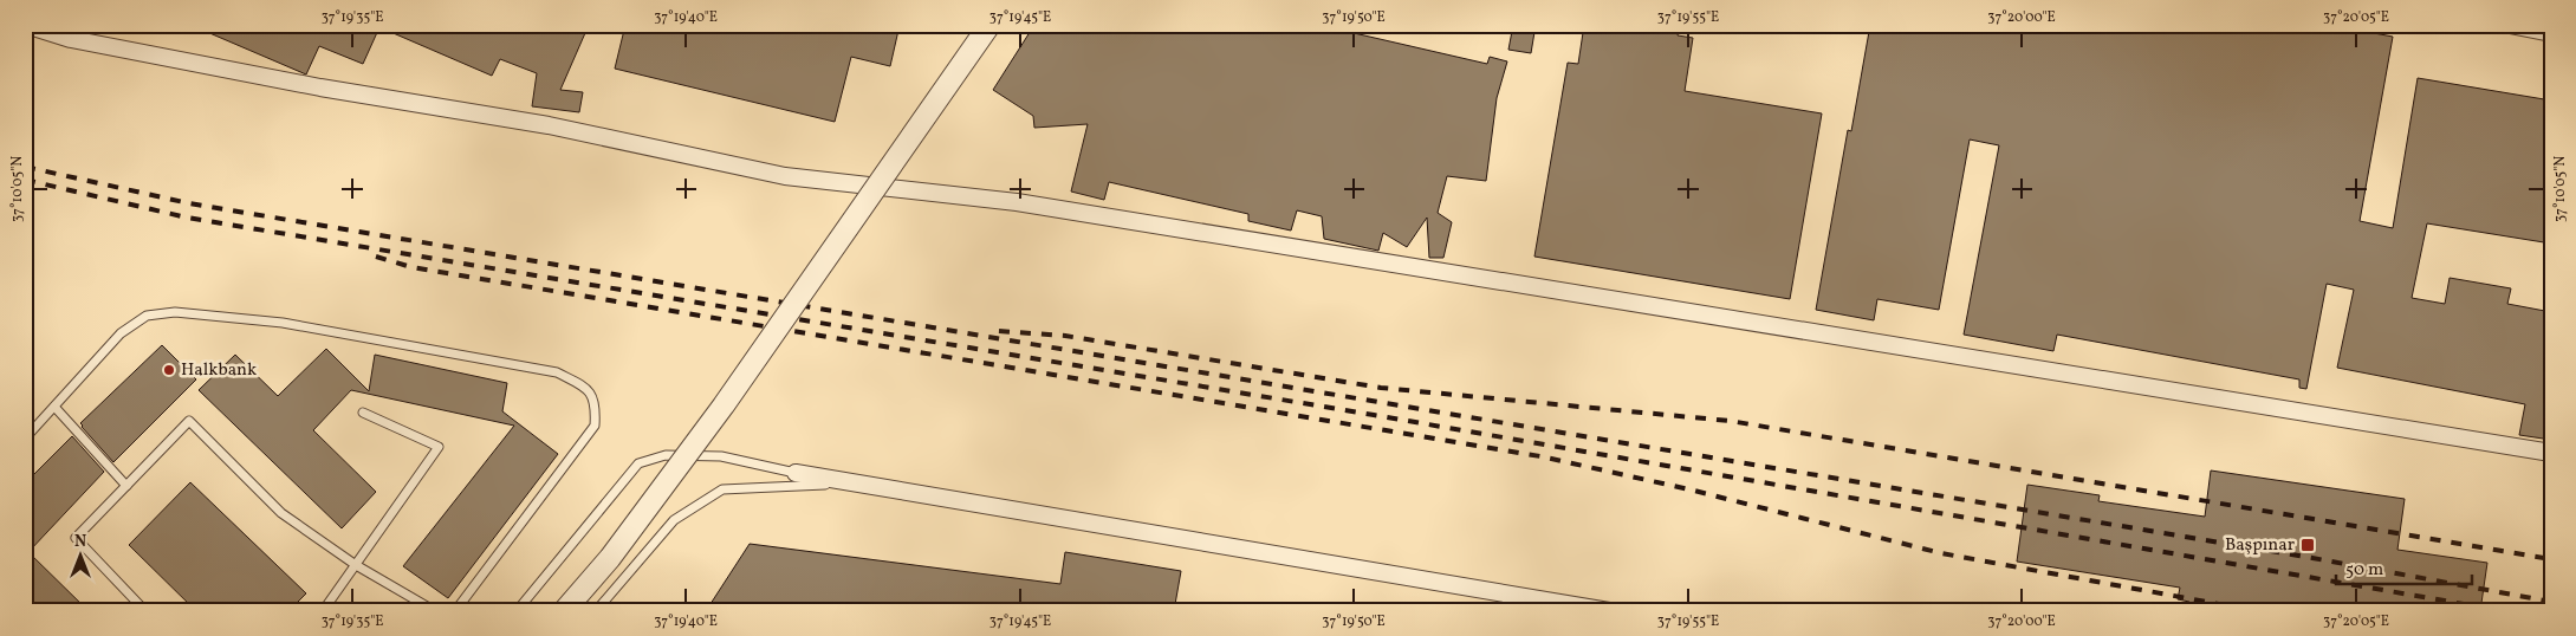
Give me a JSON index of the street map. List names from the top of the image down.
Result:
{
  "places": {
    "other": ["Halkbank"],
    "transit": ["Başpınar"]
  },
  "scale_bar": "50 m",
  "north": "top",
  "coordinates": [
    "37°19'35\"E",
    "37°19'40\"E",
    "37°19'45\"E",
    "37°19'50\"E",
    "37°19'55\"E",
    "37°20'00\"E",
    "37°20'05\"E",
    "37°10'05\"N"
  ]
}
